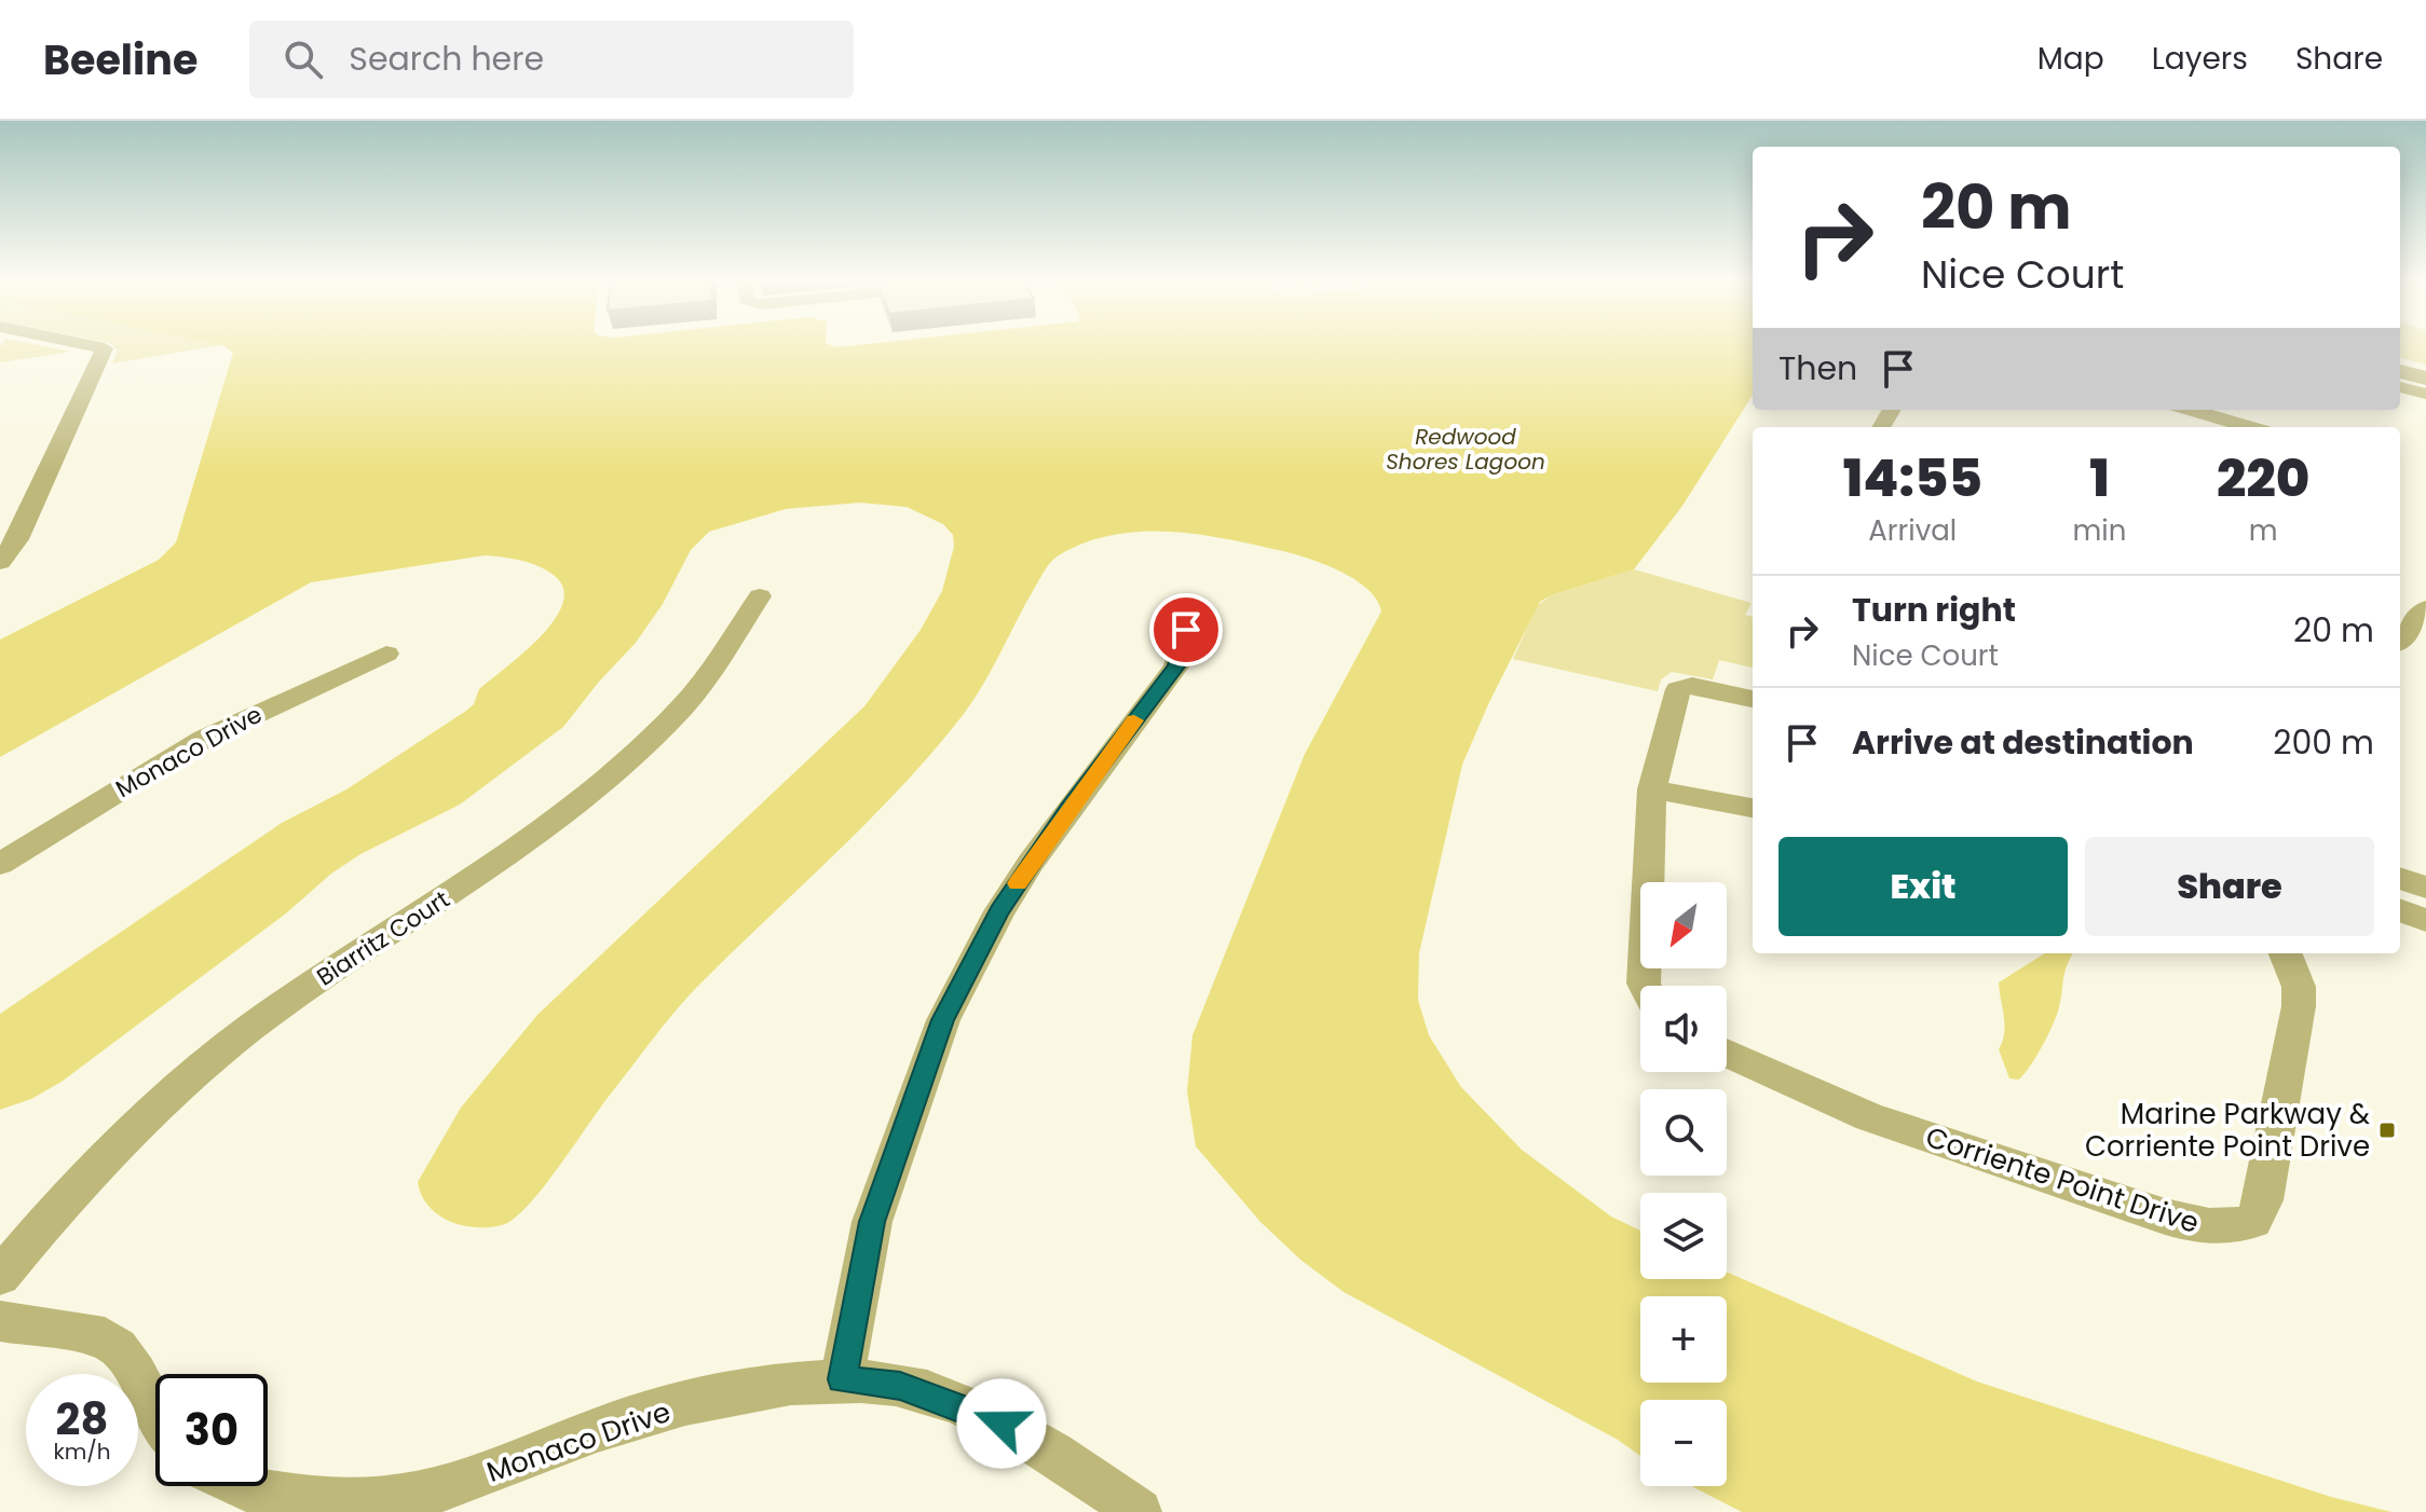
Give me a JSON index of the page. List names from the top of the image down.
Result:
{
  "streets": {
    "street": ["Monaco Drive", "Biarritz Court", "Corriente Point Drive"]
  },
  "water": ["Redwood Shores Lagoon"],
  "places": {
    "transit": ["Marine Parkway & Corriente Point Drive"]
  },
  "north": "bottom left",
  "page": {
    "header": "Beeline",
    "search": "Search here",
    "nav": ["Map", "Layers", "Share"],
    "turn": ["20 m", "Nice Court"],
    "then": "Then",
    "eta": [
      "14:55",
      "Arrival",
      "1",
      "min",
      "220",
      "m"
    ],
    "list": [
      {
        "name": "Turn right",
        "note": "Nice Court",
        "value": "20 m"
      },
      {
        "name": "Arrive at destination",
        "value": "200 m"
      }
    ],
    "buttons": ["Exit", "Share"],
    "map_buttons": ["+", "−"],
    "speed": "28 km/h",
    "limit": "30"
  }
}
